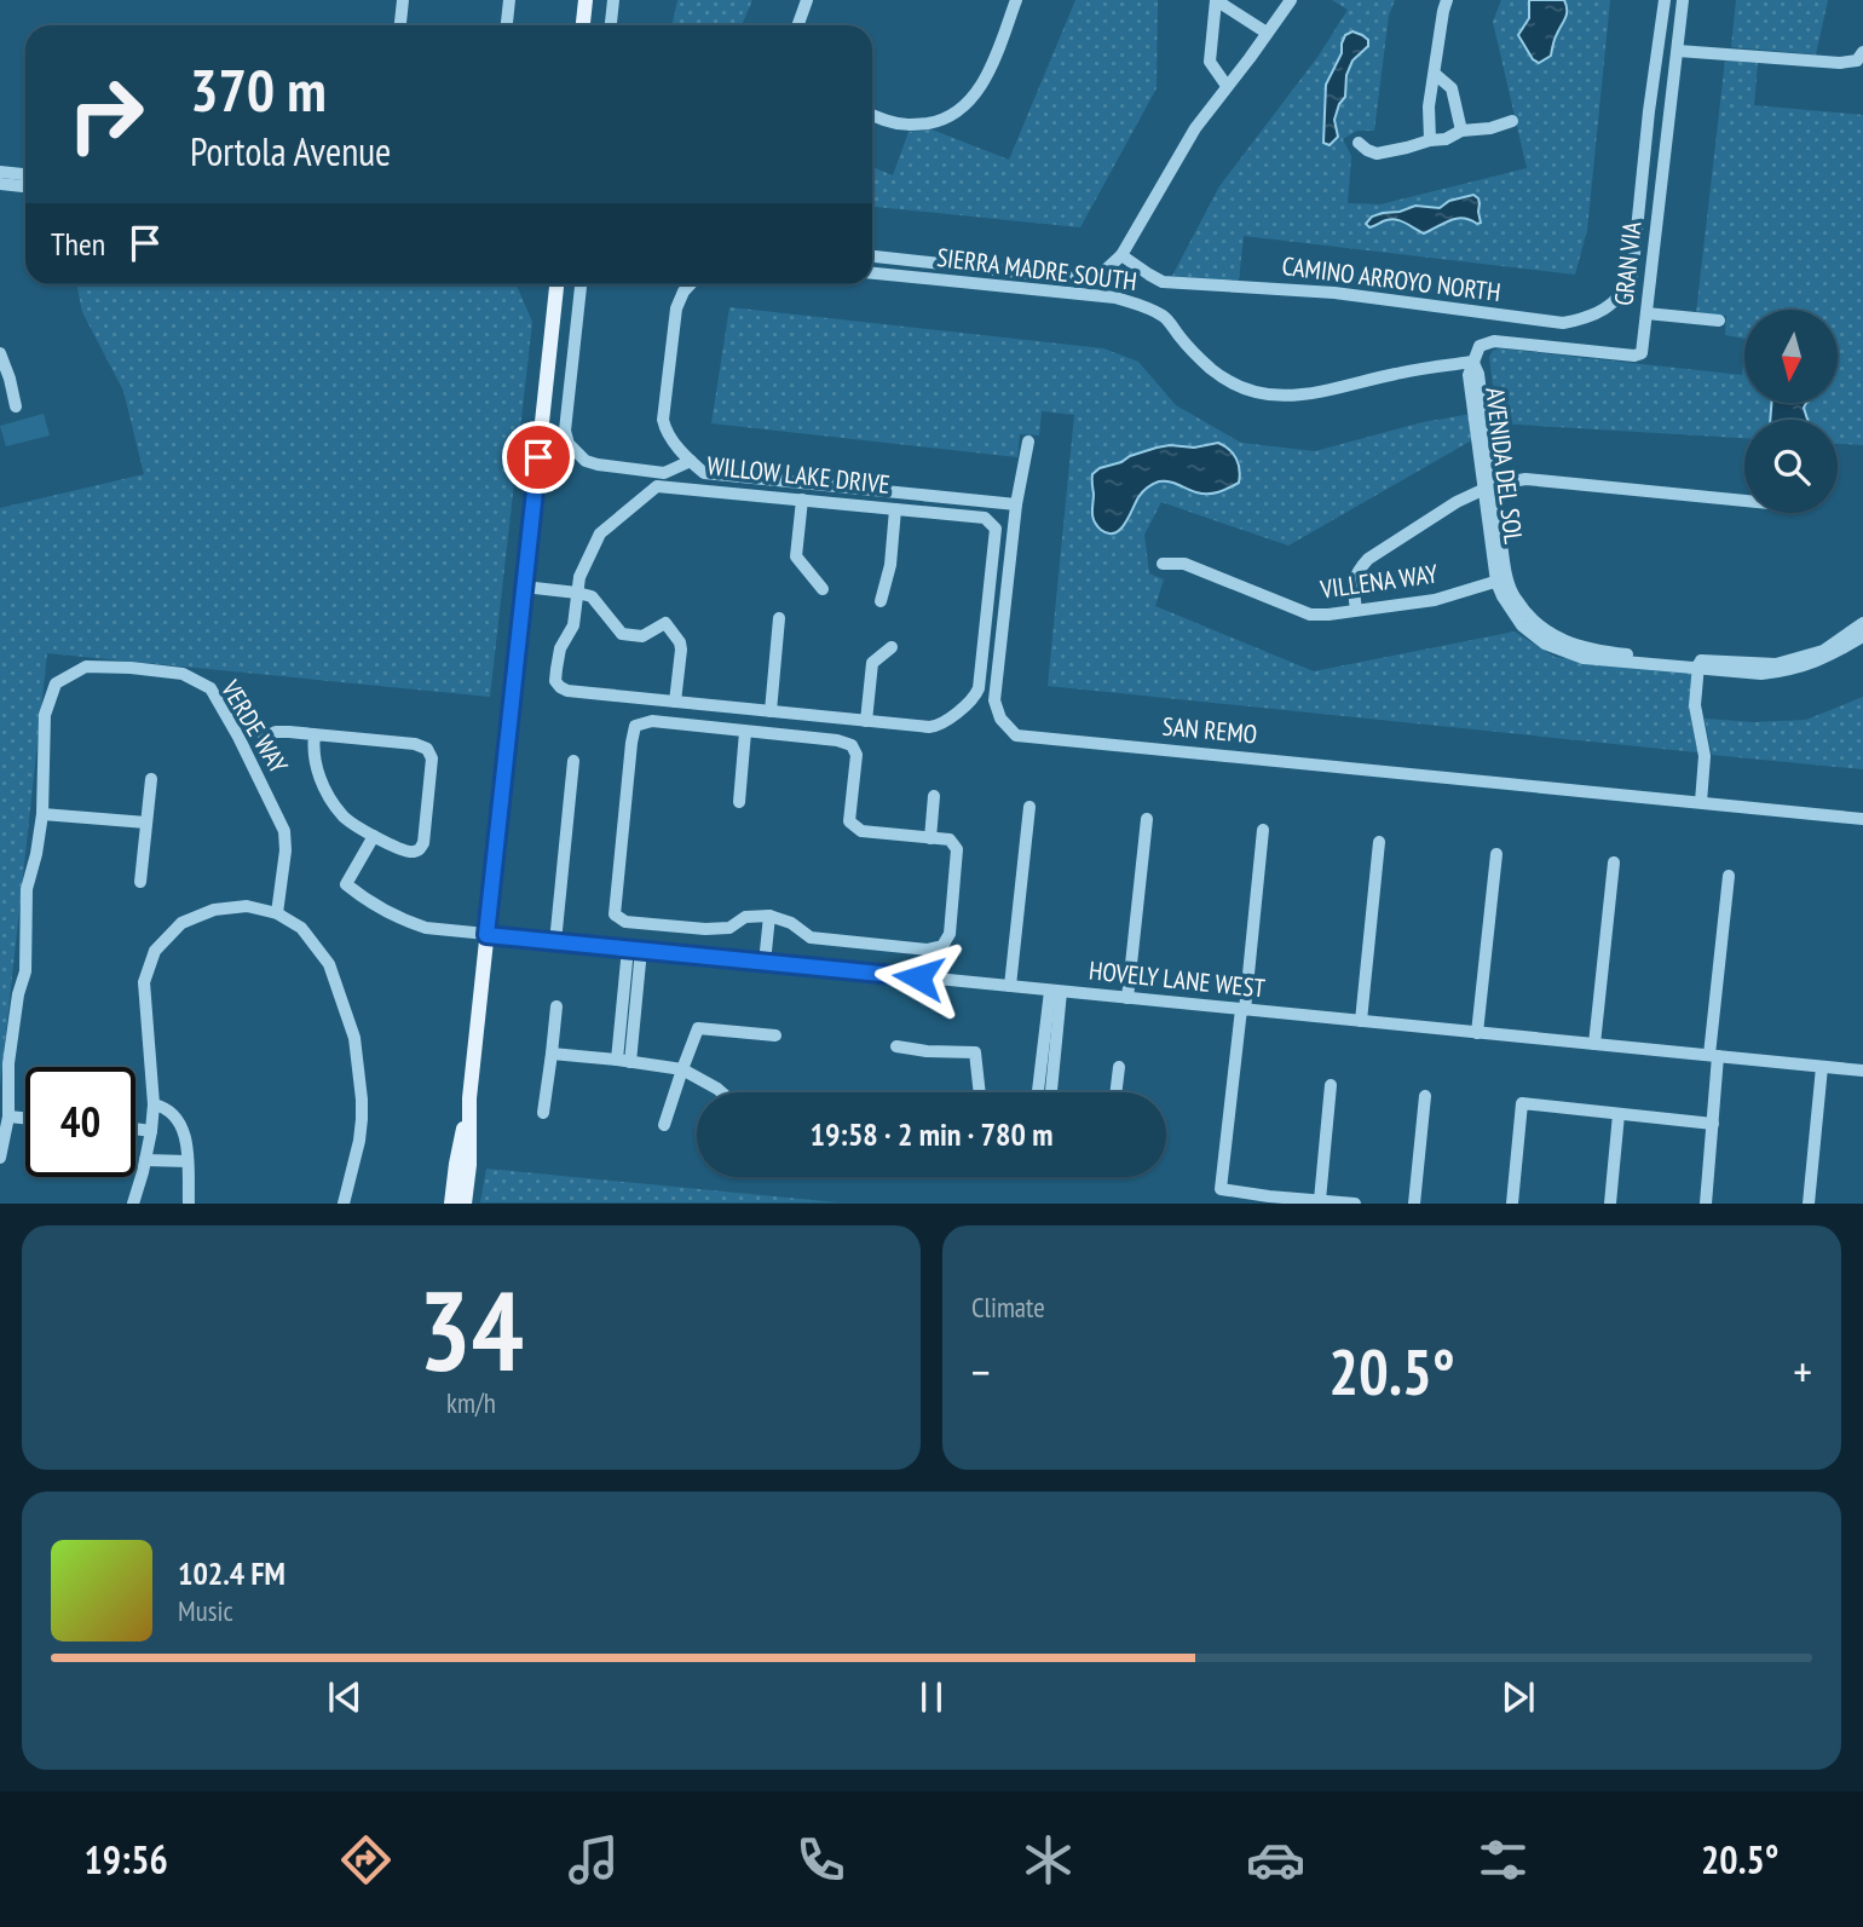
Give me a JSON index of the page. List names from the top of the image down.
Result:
{
  "streets": {
    "street": [
      "GRAN VIA",
      "SIERRA MADRE SOUTH",
      "CAMINO ARROYO NORTH",
      "AVENIDA DEL SOL",
      "WILLOW LAKE DRIVE",
      "VILLENA WAY",
      "VERDE WAY",
      "SAN REMO",
      "HOVELY LANE WEST"
    ]
  },
  "crossings": [
    ["GRAN VIA", "SIERRA MADRE SOUTH"],
    ["GRAN VIA", "AVENIDA DEL SOL"],
    ["SIERRA MADRE SOUTH", "AVENIDA DEL SOL"],
    ["AVENIDA DEL SOL", "VILLENA WAY"]
  ],
  "north": "bottom",
  "page": {
    "turn": ["370 m", "Portola Avenue"],
    "then": "Then",
    "limit": "40",
    "trip": "19:58 · 2 min · 780 m",
    "tile": [
      ["34", "km/h"],
      "Climate"
    ],
    "heat": ["−", "20.5°", "+"],
    "song": ["102.4 FM", "Music"],
    "tabs": ["19:56", "20.5°"]
  }
}
